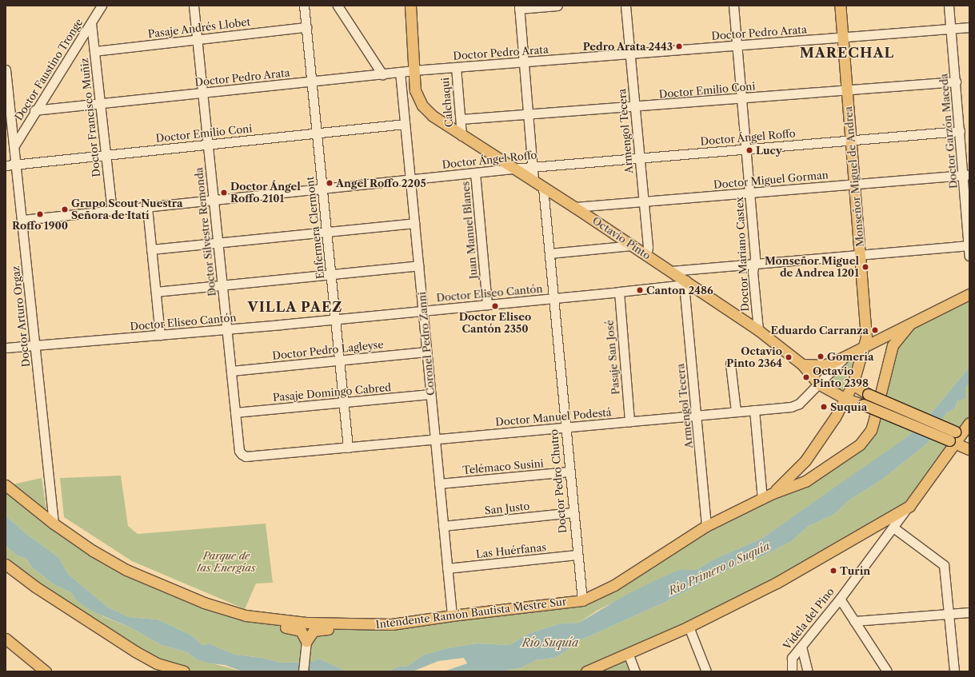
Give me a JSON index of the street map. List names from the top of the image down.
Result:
{
  "streets": {
    "main road": ["Monseñor Miguel de Andrea", "Octavio Pinto", "Intendente Ramón Bautista Mestre Sur"],
    "street": [
      "Pasaje Andrés Llobet",
      "Doctor Pedro Arata",
      "Doctor Faustino Tronge",
      "Doctor Emilio Coni",
      "Calchaqui",
      "Doctor Francisco Muñiz",
      "Armengol Tecera",
      "Doctor Garzón Maceda",
      "Doctor Ángel Roffo",
      "Doctor Miguel Gorman",
      "Enfermera Clermont",
      "Juan Manuel Blanes",
      "Doctor Silvestre Remonda",
      "Doctor Mariano Castex",
      "Doctor Eliseo Cantón",
      "Doctor Arturo Orgaz",
      "Coronel Pedro Zanni",
      "Doctor Pedro Lagleyse",
      "Pasaje San José",
      "Pasaje Domingo Cabred",
      "Doctor Manuel Podestá",
      "Telémaco Susini",
      "Doctor Pedro Chutro",
      "San Justo",
      "Las Huérfanas",
      "Videla del Pino"
    ]
  },
  "crossings": [
    ["Pasaje Andrés Llobet", "Doctor Francisco Muñiz"],
    ["Pasaje Andrés Llobet", "Enfermera Clermont"],
    ["Pasaje Andrés Llobet", "Doctor Silvestre Remonda"],
    ["Doctor Pedro Arata", "Doctor Faustino Tronge"],
    ["Doctor Pedro Arata", "Calchaqui"],
    ["Doctor Pedro Arata", "Doctor Francisco Muñiz"],
    ["Doctor Pedro Arata", "Armengol Tecera"],
    ["Doctor Pedro Arata", "Doctor Garzón Maceda"],
    ["Doctor Pedro Arata", "Monseñor Miguel de Andrea"],
    ["Doctor Pedro Arata", "Enfermera Clermont"],
    ["Doctor Pedro Arata", "Doctor Silvestre Remonda"],
    ["Doctor Pedro Arata", "Octavio Pinto"],
    ["Doctor Pedro Arata", "Doctor Mariano Castex"],
    ["Doctor Pedro Arata", "Coronel Pedro Zanni"],
    ["Doctor Faustino Tronge", "Doctor Francisco Muñiz"],
    ["Doctor Faustino Tronge", "Doctor Arturo Orgaz"],
    ["Doctor Emilio Coni", "Calchaqui"],
    ["Doctor Emilio Coni", "Doctor Francisco Muñiz"],
    ["Doctor Emilio Coni", "Armengol Tecera"],
    ["Doctor Emilio Coni", "Doctor Garzón Maceda"],
    ["Doctor Emilio Coni", "Monseñor Miguel de Andrea"],
    ["Doctor Emilio Coni", "Enfermera Clermont"],
    ["Doctor Emilio Coni", "Doctor Silvestre Remonda"],
    ["Doctor Emilio Coni", "Doctor Mariano Castex"],
    ["Doctor Emilio Coni", "Doctor Arturo Orgaz"],
    ["Doctor Emilio Coni", "Coronel Pedro Zanni"],
    ["Calchaqui", "Octavio Pinto"],
    ["Doctor Francisco Muñiz", "Doctor Ángel Roffo"],
    ["Armengol Tecera", "Doctor Ángel Roffo"],
    ["Armengol Tecera", "Doctor Miguel Gorman"],
    ["Armengol Tecera", "Octavio Pinto"],
    ["Armengol Tecera", "Doctor Eliseo Cantón"],
    ["Armengol Tecera", "Doctor Manuel Podestá"],
    ["Armengol Tecera", "Intendente Ramón Bautista Mestre Sur"],
    ["Doctor Garzón Maceda", "Doctor Ángel Roffo"],
    ["Doctor Garzón Maceda", "Doctor Miguel Gorman"],
    ["Doctor Ángel Roffo", "Monseñor Miguel de Andrea"],
    ["Doctor Ángel Roffo", "Enfermera Clermont"],
    ["Doctor Ángel Roffo", "Juan Manuel Blanes"],
    ["Doctor Ángel Roffo", "Doctor Silvestre Remonda"],
    ["Doctor Ángel Roffo", "Octavio Pinto"],
    ["Doctor Ángel Roffo", "Doctor Mariano Castex"],
    ["Doctor Ángel Roffo", "Doctor Arturo Orgaz"],
    ["Doctor Ángel Roffo", "Coronel Pedro Zanni"],
    ["Monseñor Miguel de Andrea", "Doctor Miguel Gorman"],
    ["Monseñor Miguel de Andrea", "Intendente Ramón Bautista Mestre Sur"],
    ["Doctor Miguel Gorman", "Octavio Pinto"],
    ["Doctor Miguel Gorman", "Doctor Mariano Castex"],
    ["Enfermera Clermont", "Doctor Eliseo Cantón"],
    ["Enfermera Clermont", "Doctor Pedro Lagleyse"],
    ["Enfermera Clermont", "Pasaje Domingo Cabred"],
    ["Enfermera Clermont", "Doctor Manuel Podestá"],
    ["Juan Manuel Blanes", "Doctor Eliseo Cantón"],
    ["Doctor Silvestre Remonda", "Doctor Eliseo Cantón"],
    ["Doctor Silvestre Remonda", "Doctor Pedro Lagleyse"],
    ["Doctor Silvestre Remonda", "Pasaje Domingo Cabred"],
    ["Doctor Silvestre Remonda", "Doctor Manuel Podestá"],
    ["Octavio Pinto", "Doctor Mariano Castex"],
    ["Octavio Pinto", "Doctor Eliseo Cantón"],
    ["Octavio Pinto", "Doctor Manuel Podestá"],
    ["Octavio Pinto", "Doctor Pedro Chutro"],
    ["Octavio Pinto", "Intendente Ramón Bautista Mestre Sur"],
    ["Doctor Eliseo Cantón", "Doctor Arturo Orgaz"],
    ["Doctor Eliseo Cantón", "Coronel Pedro Zanni"],
    ["Doctor Eliseo Cantón", "Pasaje San José"],
    ["Doctor Eliseo Cantón", "Doctor Pedro Chutro"],
    ["Doctor Arturo Orgaz", "Intendente Ramón Bautista Mestre Sur"],
    ["Coronel Pedro Zanni", "Doctor Pedro Lagleyse"],
    ["Coronel Pedro Zanni", "Pasaje Domingo Cabred"],
    ["Coronel Pedro Zanni", "Doctor Manuel Podestá"],
    ["Coronel Pedro Zanni", "Telémaco Susini"],
    ["Coronel Pedro Zanni", "San Justo"],
    ["Coronel Pedro Zanni", "Las Huérfanas"],
    ["Coronel Pedro Zanni", "Intendente Ramón Bautista Mestre Sur"],
    ["Pasaje San José", "Doctor Manuel Podestá"],
    ["Doctor Manuel Podestá", "Doctor Pedro Chutro"],
    ["Telémaco Susini", "Doctor Pedro Chutro"],
    ["Doctor Pedro Chutro", "San Justo"],
    ["Doctor Pedro Chutro", "Las Huérfanas"],
    ["Doctor Pedro Chutro", "Intendente Ramón Bautista Mestre Sur"]
  ],
  "districts": ["MARECHAL", "VILLA PAEZ"],
  "water": ["Río Primero o Suquía", "Río Suquía"],
  "parks": ["Parque de las Energías"],
  "places": [
    "Pedro Arata 2443",
    "Lucy",
    "Angel Roffo 2205",
    "Doctor Ángel Roffo 2101",
    "Grupo Scout Nuestra Señora de Itatí",
    "Roffo 1900",
    "Monseñor Miguel de Andrea 1201",
    "Canton 2486",
    "Doctor Eliseo Cantón 2350",
    "Eduardo Carranza",
    "Gomería",
    "Octavio Pinto 2364",
    "Octavio Pinto 2398",
    "Suquía",
    "Turín"
  ]
}
